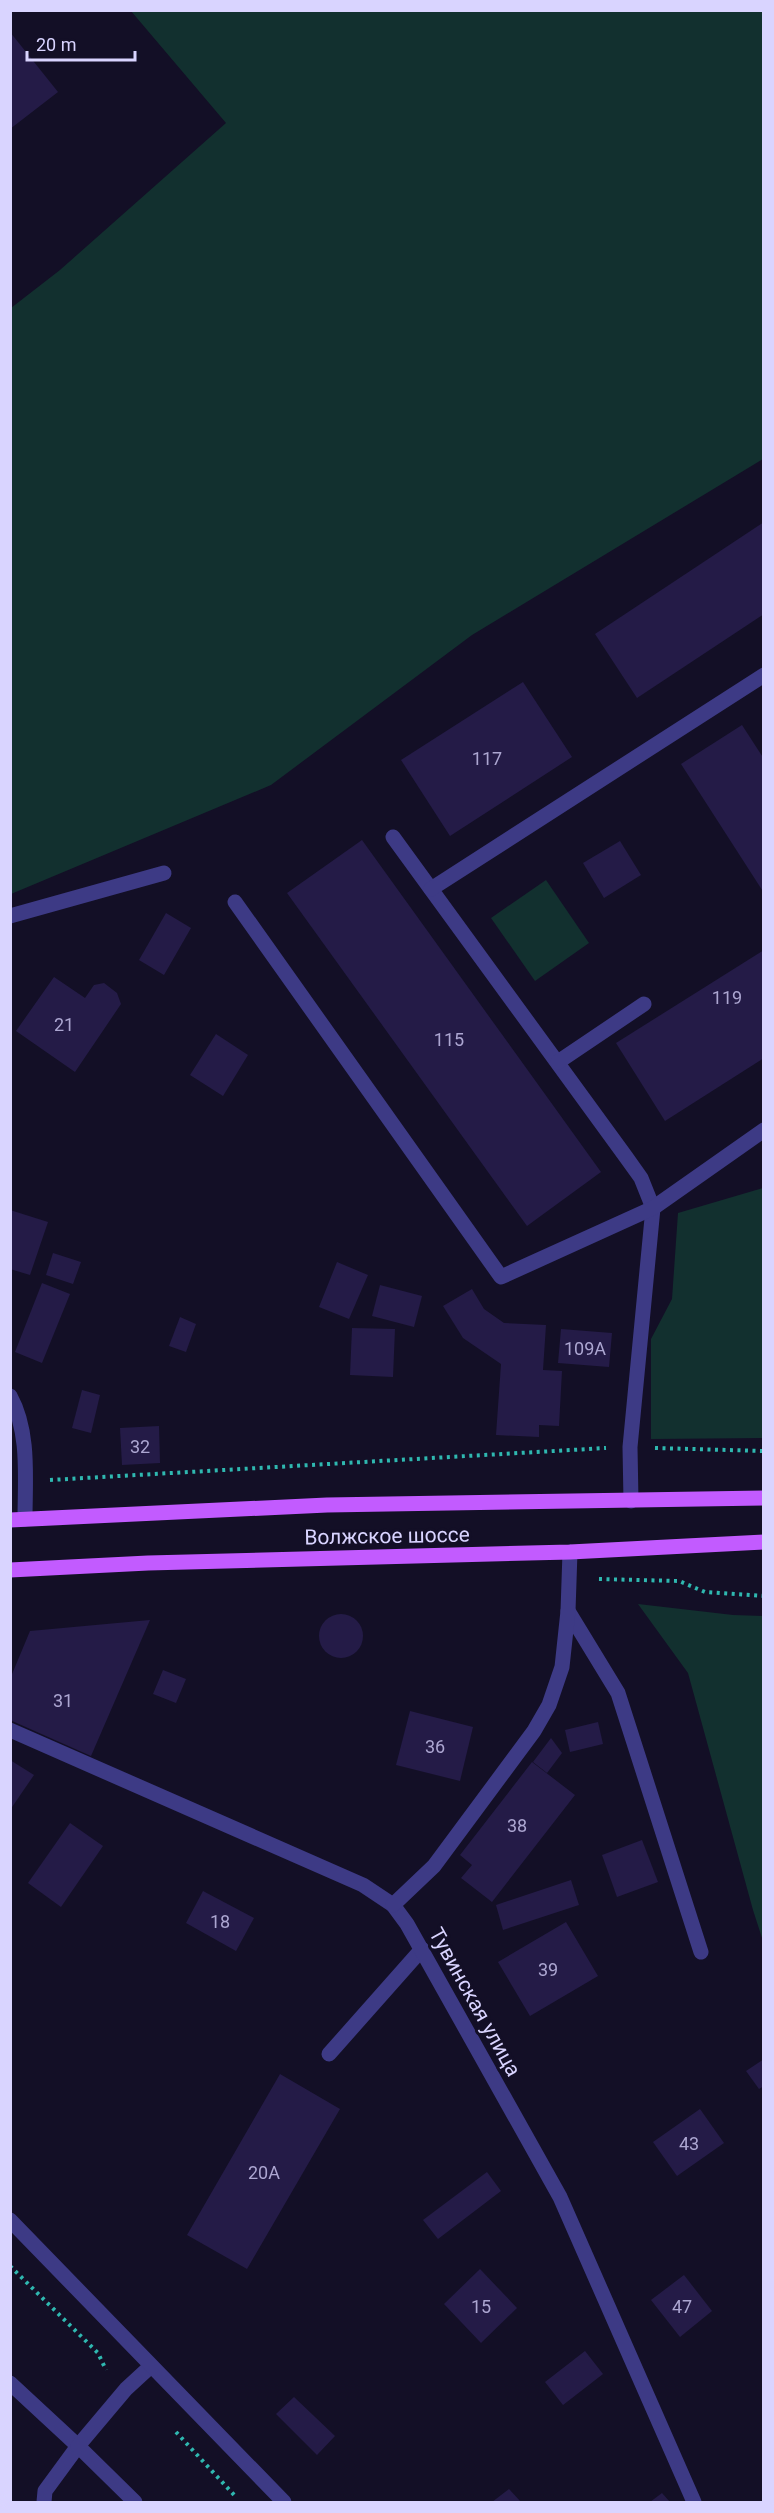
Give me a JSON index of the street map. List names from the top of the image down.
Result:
{
  "streets": {
    "main road": ["Волжское шоссе"],
    "street": ["Тувинская улица"]
  },
  "house_numbers": [
    "117",
    "119",
    "21",
    "115",
    "109А",
    "32",
    "31",
    "36",
    "38",
    "18",
    "39",
    "43",
    "20А",
    "15",
    "47"
  ],
  "scale_bar": "20 m"
}
